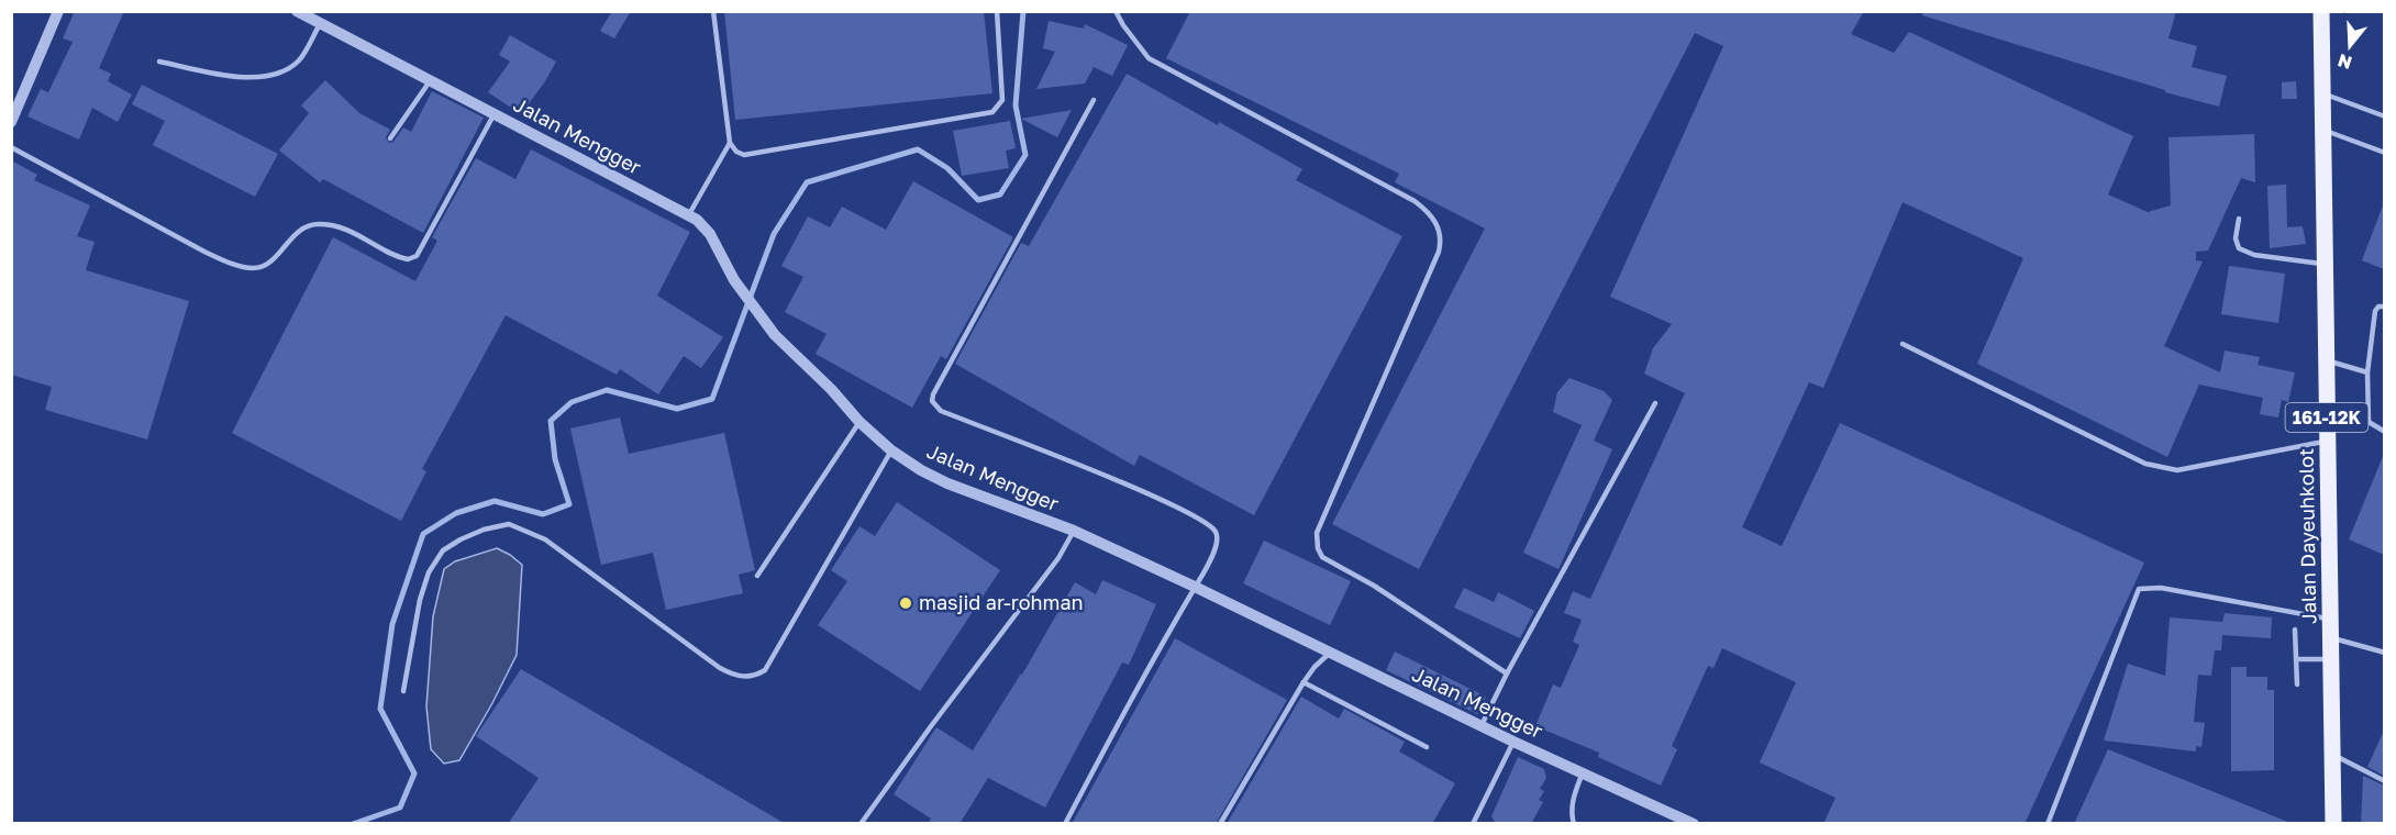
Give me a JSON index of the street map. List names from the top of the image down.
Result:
{
  "streets": {
    "main road": ["161-12K", "Jalan Dayeuhkolot"],
    "street": ["Jalan Mengger"]
  },
  "places": ["masjid ar-rohman"],
  "north": "bottom"
}
